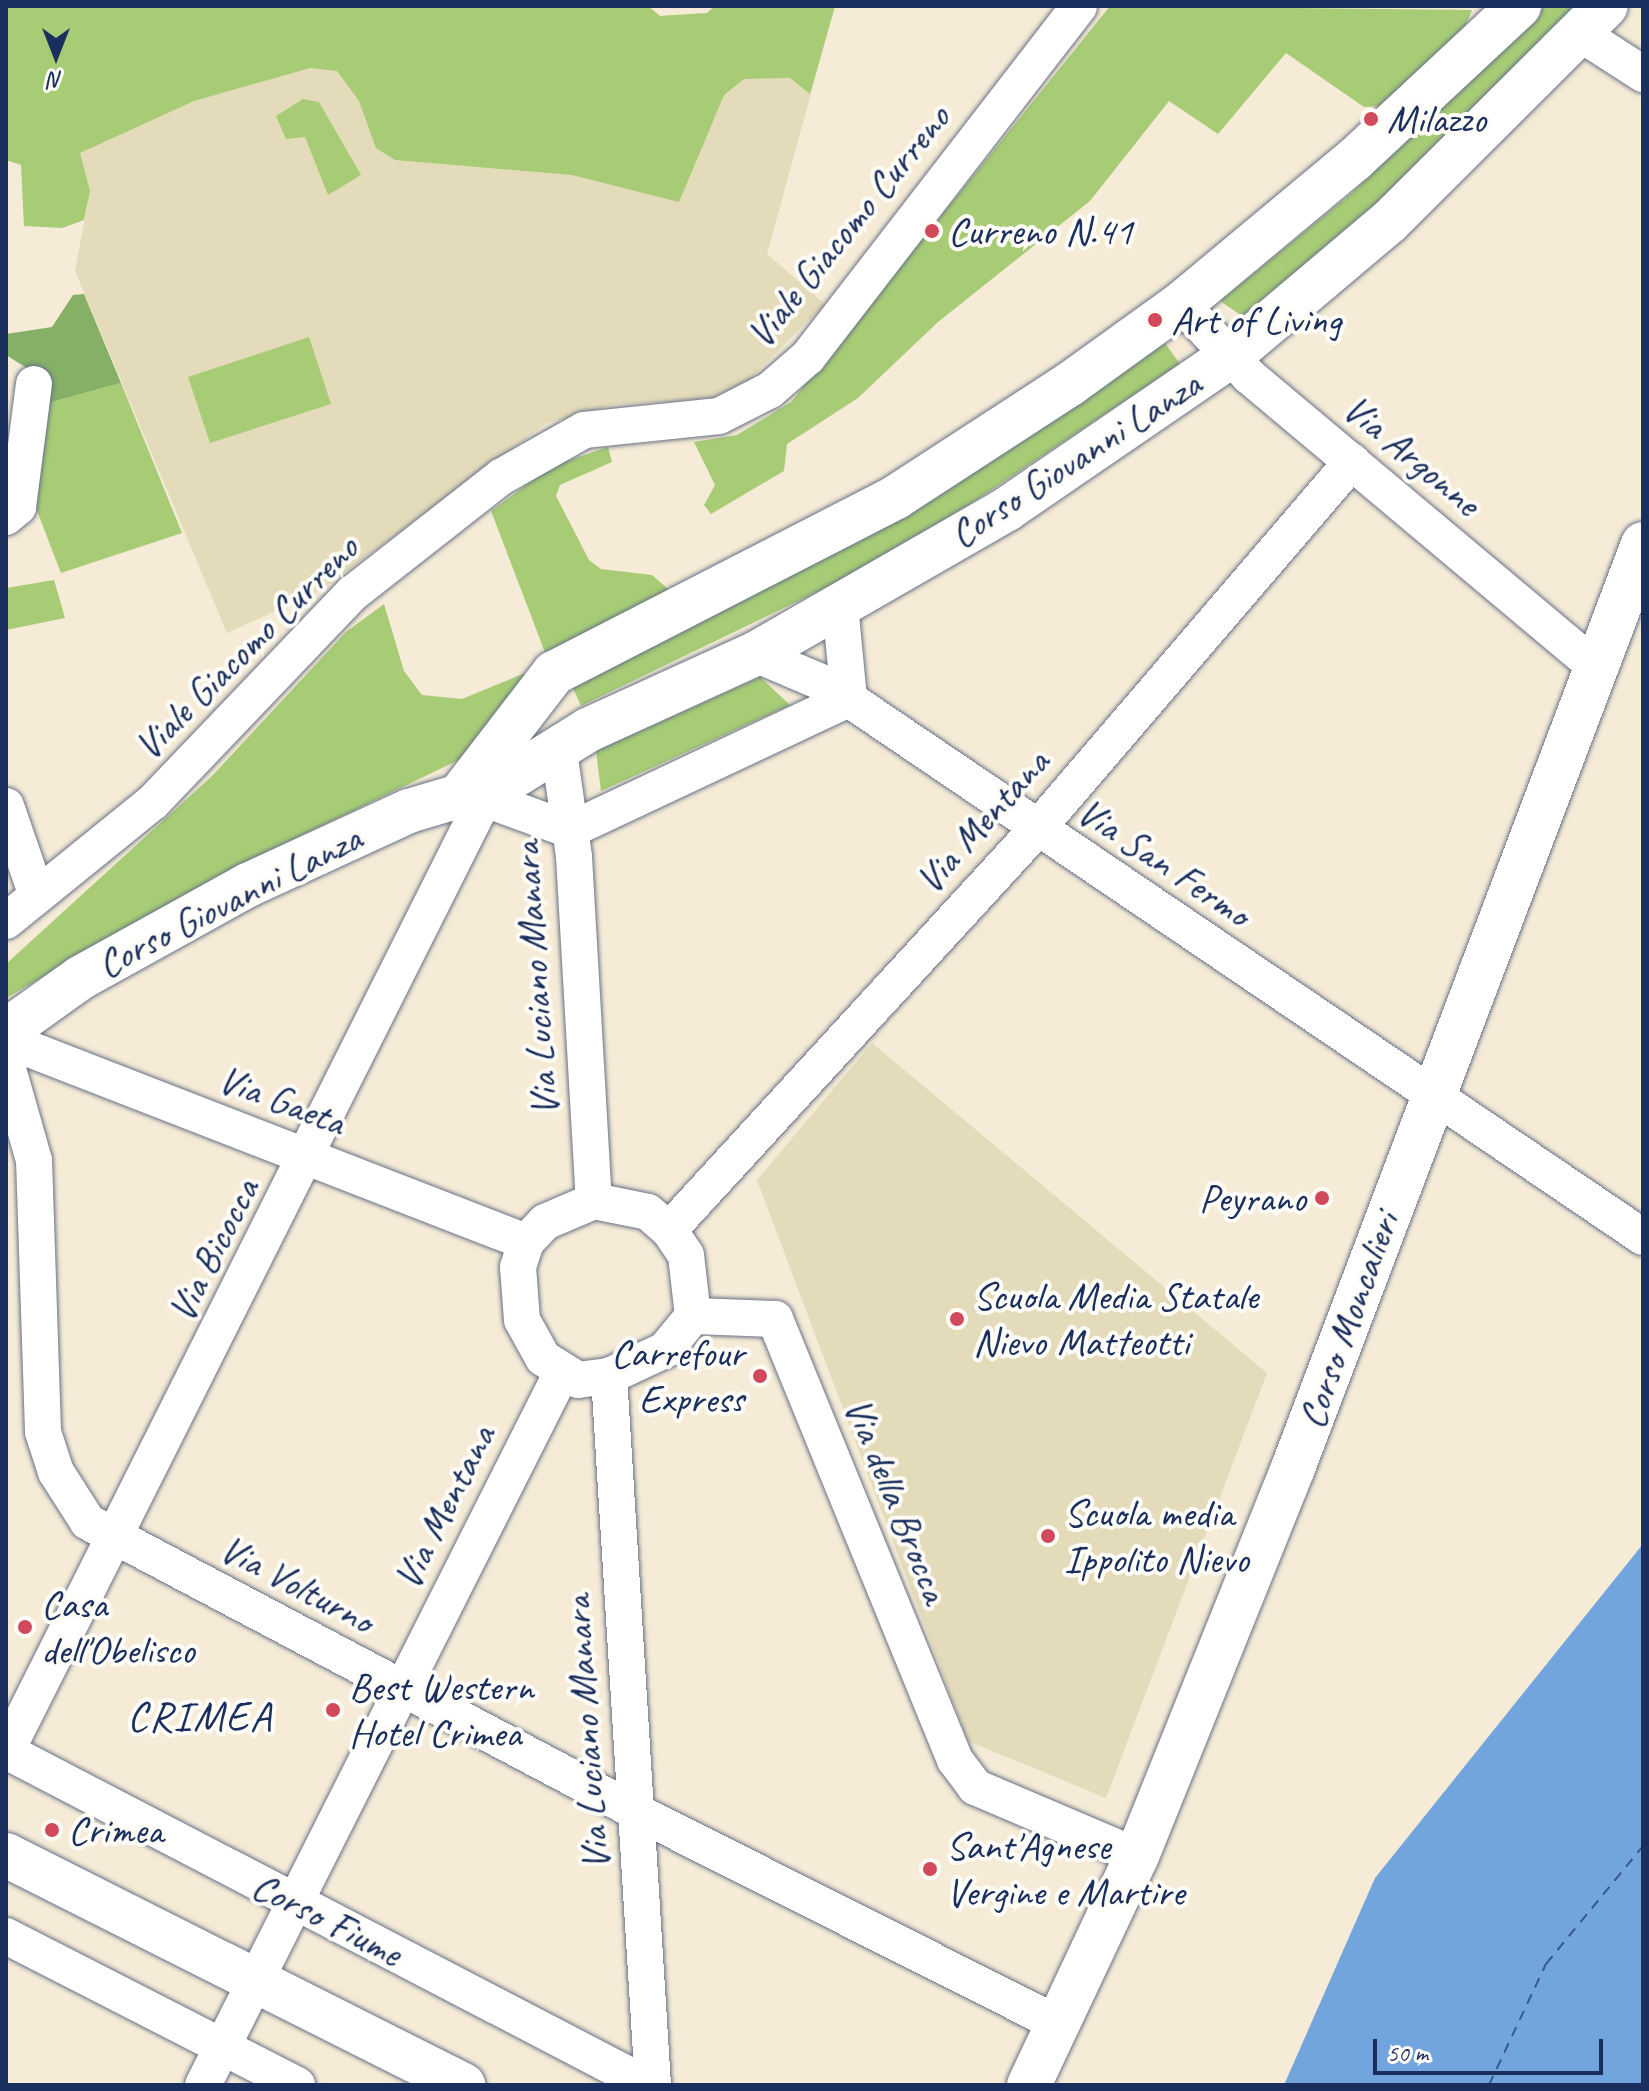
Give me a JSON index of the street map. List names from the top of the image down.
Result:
{
  "streets": {
    "street": [
      "Viale Giacomo Curreno",
      "Via Argonne",
      "Corso Giovanni Lanza",
      "Via Mentana",
      "Via San Fermo",
      "Via Luciano Manara",
      "Via Gaeta",
      "Via Bicocca",
      "Corso Moncalieri",
      "Via della Brocca",
      "Via Volturno",
      "Corso Fiume"
    ]
  },
  "crossings": [
    ["Via Argonne", "Corso Giovanni Lanza"],
    ["Via Argonne", "Via Mentana"],
    ["Via Argonne", "Corso Moncalieri"],
    ["Corso Giovanni Lanza", "Via San Fermo"],
    ["Corso Giovanni Lanza", "Via Luciano Manara"],
    ["Corso Giovanni Lanza", "Via Bicocca"],
    ["Via Mentana", "Via San Fermo"],
    ["Via Mentana", "Via Luciano Manara"],
    ["Via Mentana", "Via Gaeta"],
    ["Via Mentana", "Via della Brocca"],
    ["Via Mentana", "Via Volturno"],
    ["Via Mentana", "Corso Fiume"],
    ["Via San Fermo", "Corso Moncalieri"],
    ["Via Luciano Manara", "Via Gaeta"],
    ["Via Luciano Manara", "Via della Brocca"],
    ["Via Luciano Manara", "Via Volturno"],
    ["Via Luciano Manara", "Corso Fiume"],
    ["Via Gaeta", "Via Bicocca"],
    ["Via Gaeta", "Via della Brocca"],
    ["Via Bicocca", "Via Volturno"],
    ["Via Bicocca", "Corso Fiume"],
    ["Corso Moncalieri", "Via della Brocca"],
    ["Corso Moncalieri", "Via Volturno"]
  ],
  "districts": ["CRIMEA"],
  "places": [
    "Milazzo",
    "Curreno N.41",
    "Art of Living",
    "Peyrano",
    "Scuola Media Statale Nievo Matteotti",
    "Carrefour Express",
    "Scuola media Ippolito Nievo",
    "Casa dell'Obelisco",
    "Best Western Hotel Crimea",
    "Crimea",
    "Sant'Agnese Vergine e Martire"
  ],
  "scale_bar": "50 m",
  "north": "bottom"
}
